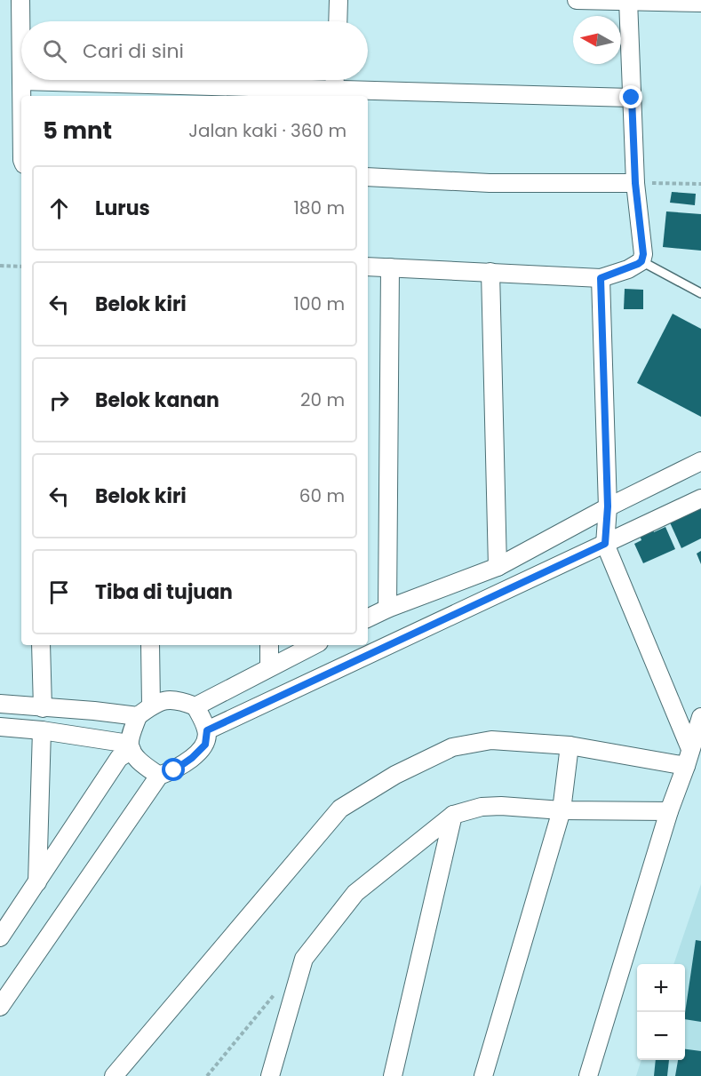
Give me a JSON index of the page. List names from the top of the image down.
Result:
{
  "north": "left",
  "page": {
    "search": "Cari di sini",
    "heading": ["5 mnt", "Jalan kaki · 360 m"],
    "list": [
      ["Lurus", "180 m"],
      ["Belok kiri", "100 m"],
      ["Belok kanan", "20 m"],
      ["Belok kiri", "60 m"],
      "Tiba di tujuan"
    ],
    "map_buttons": ["+", "−"]
  }
}
